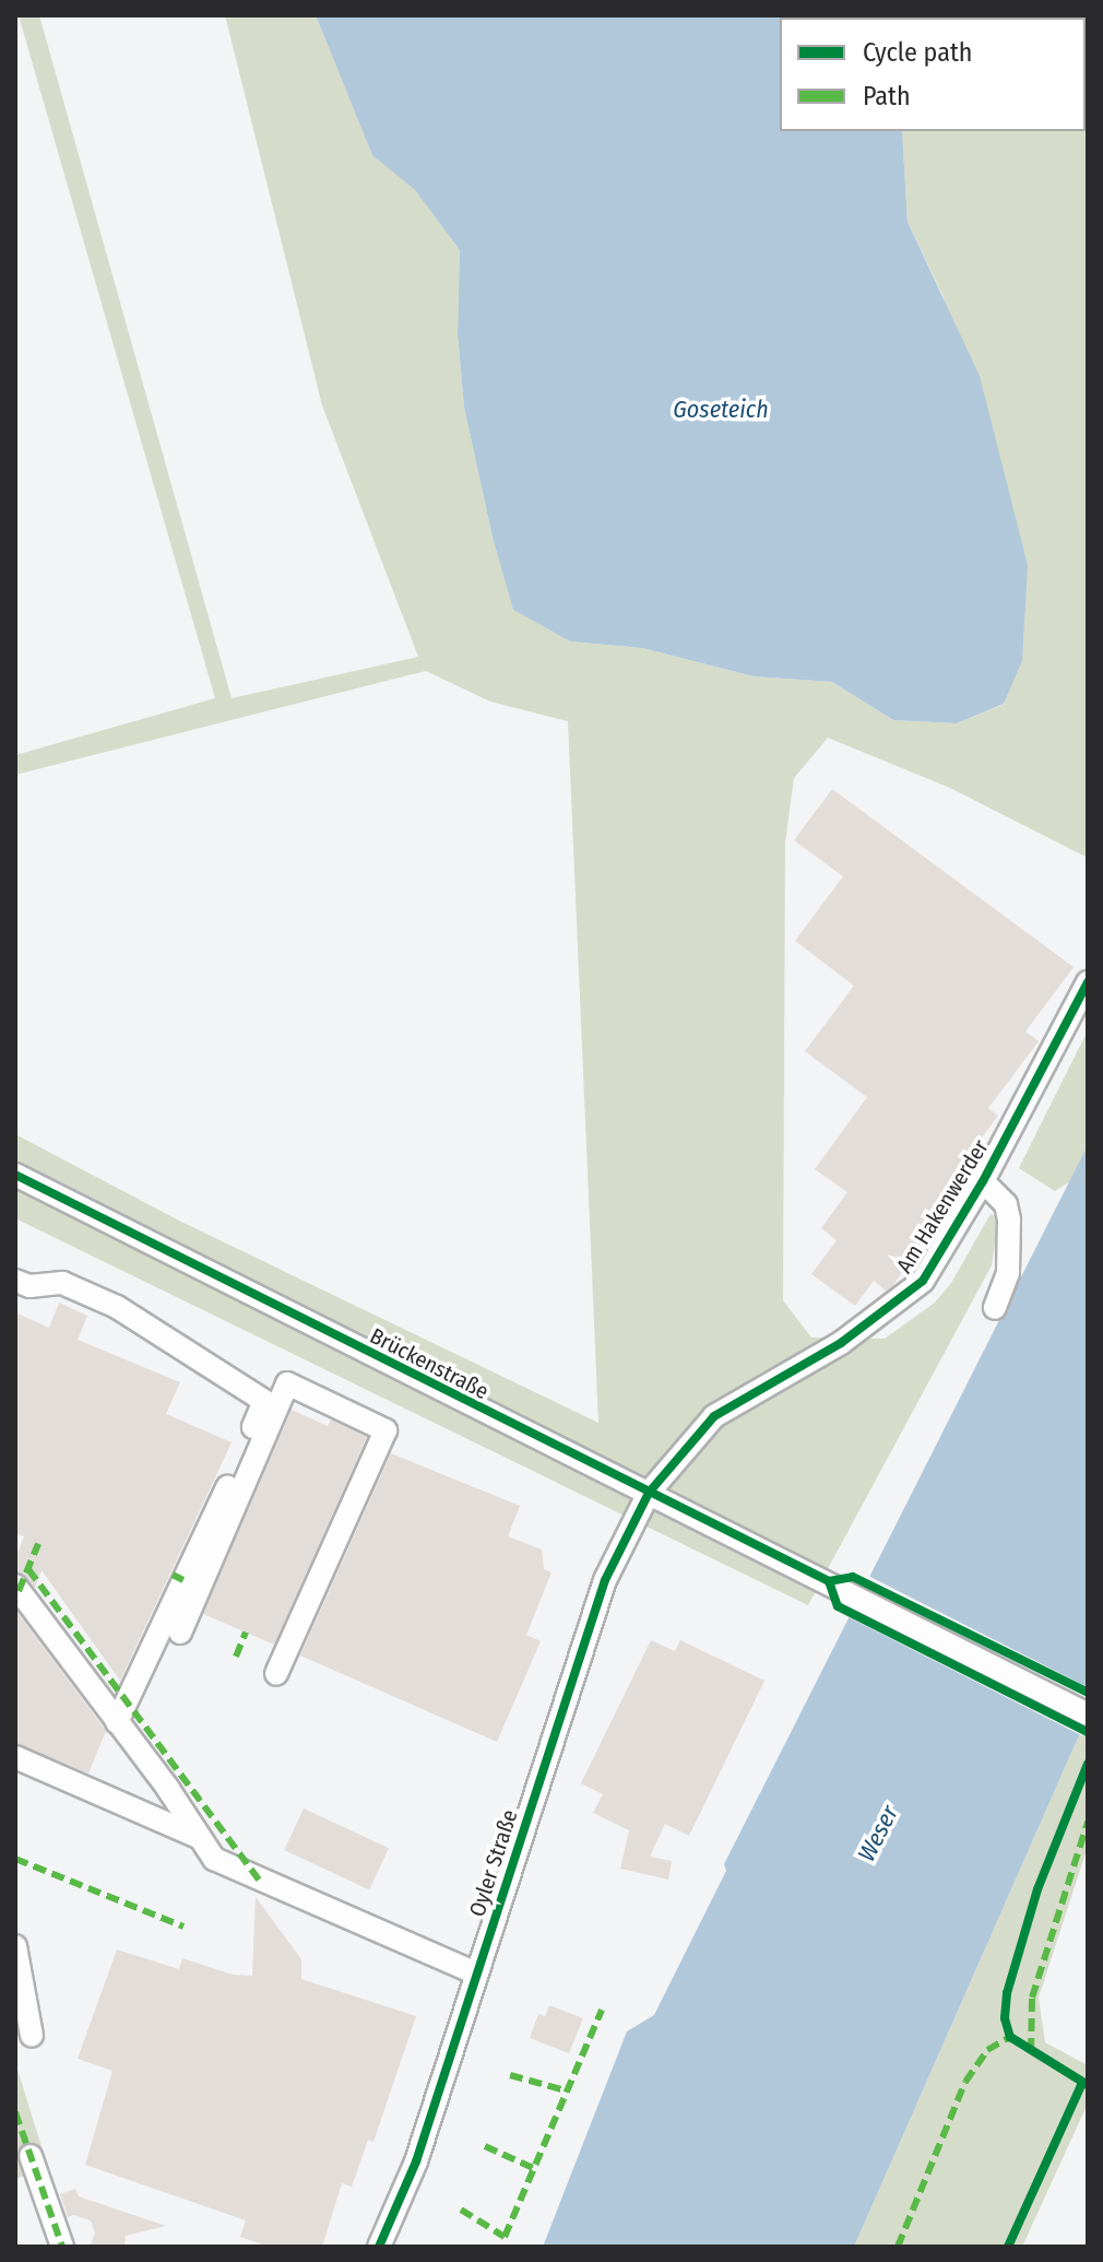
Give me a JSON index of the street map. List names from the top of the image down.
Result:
{
  "streets": {
    "street": ["Am Hakenwerder", "Brückenstraße", "Oyler Straße"]
  },
  "crossings": [
    ["Am Hakenwerder", "Brückenstraße"],
    ["Am Hakenwerder", "Oyler Straße"],
    ["Brückenstraße", "Oyler Straße"]
  ],
  "water": ["Goseteich", "Weser"],
  "legend": ["Cycle path", "Path"]
}
